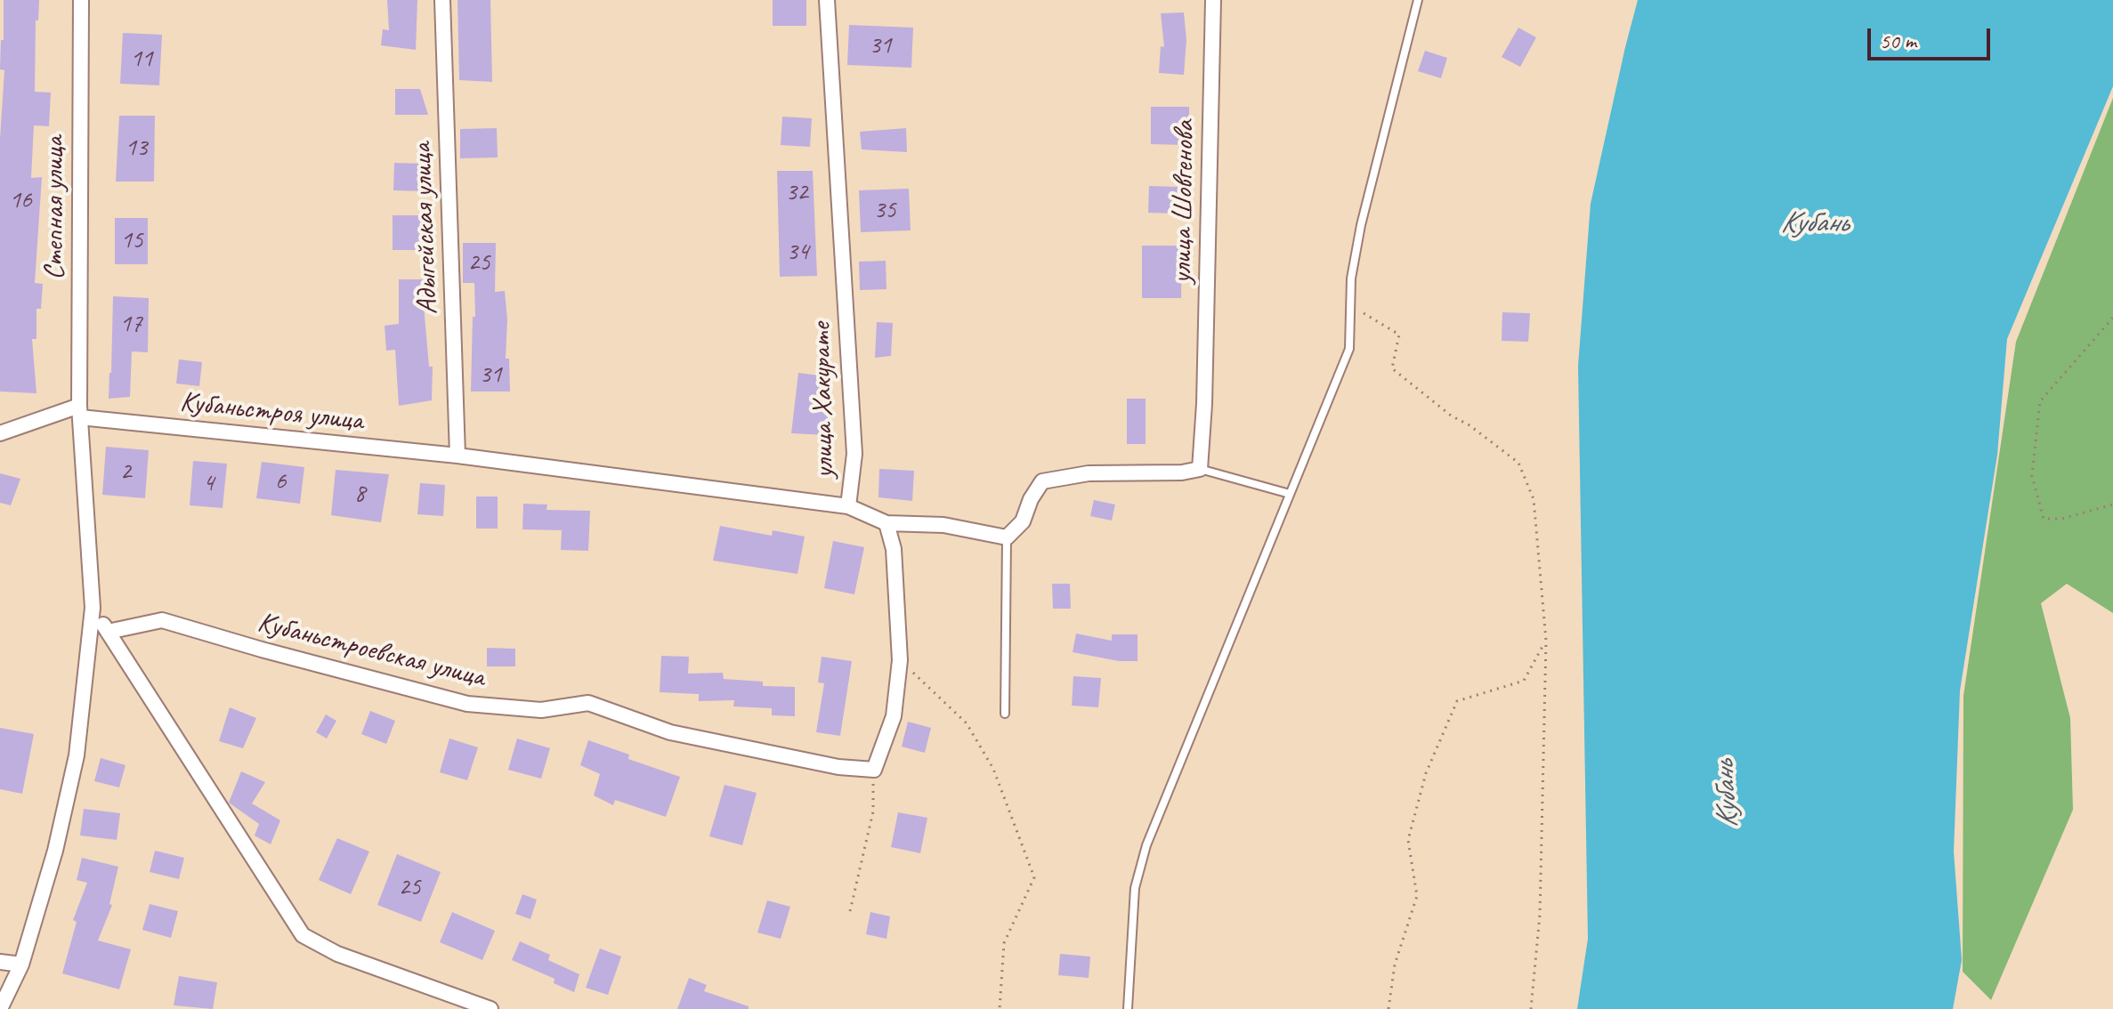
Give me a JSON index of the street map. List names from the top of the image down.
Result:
{
  "streets": {
    "street": [
      "улица Шовгенова",
      "Степная улица",
      "Адыгейская улица",
      "улица Хакурате",
      "Кубаньстроя улица",
      "Кубаньстроевская улица"
    ]
  },
  "crossings": [
    ["Степная улица", "Кубаньстроя улица"],
    ["Адыгейская улица", "Кубаньстроя улица"],
    ["улица Хакурате", "Кубаньстроя улица"]
  ],
  "water": ["Кубань"],
  "house_numbers": [
    "31",
    "11",
    "13",
    "32",
    "16",
    "35",
    "15",
    "34",
    "25",
    "17",
    "31",
    "2",
    "6",
    "4",
    "8",
    "25"
  ],
  "scale_bar": "50 m"
}
